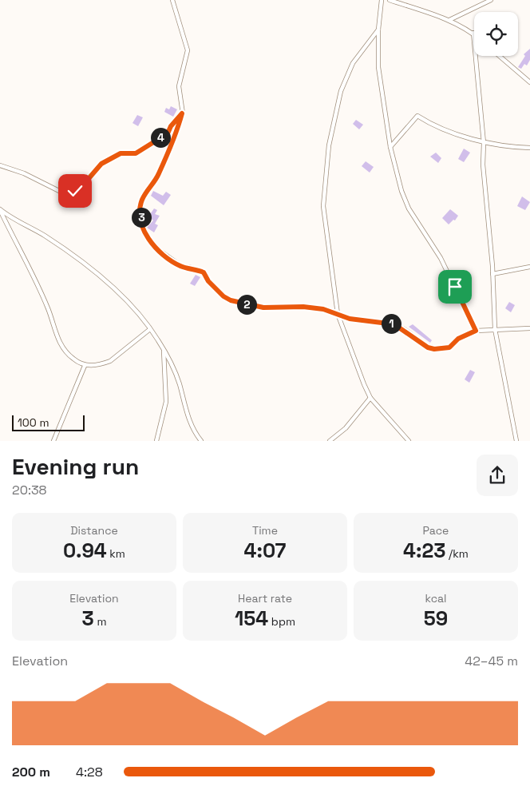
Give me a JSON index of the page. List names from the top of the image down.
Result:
{
  "scale_bar": "100 m",
  "page": {
    "pins": [
      "4",
      "3",
      "2",
      "1"
    ],
    "scale": "100 m",
    "heading": ["Evening run", "20:38"],
    "stats": [
      ["Distance", "0.94 km"],
      ["Time", "4:07"],
      ["Pace", "4:23 /km"],
      ["Elevation", "3 m"],
      ["Heart rate", "154 bpm"],
      ["kcal", "59"]
    ],
    "chart": ["Elevation", "42–45 m"],
    "list": [
      {
        "name": "200 m",
        "note": "4:28"
      }
    ]
  }
}
